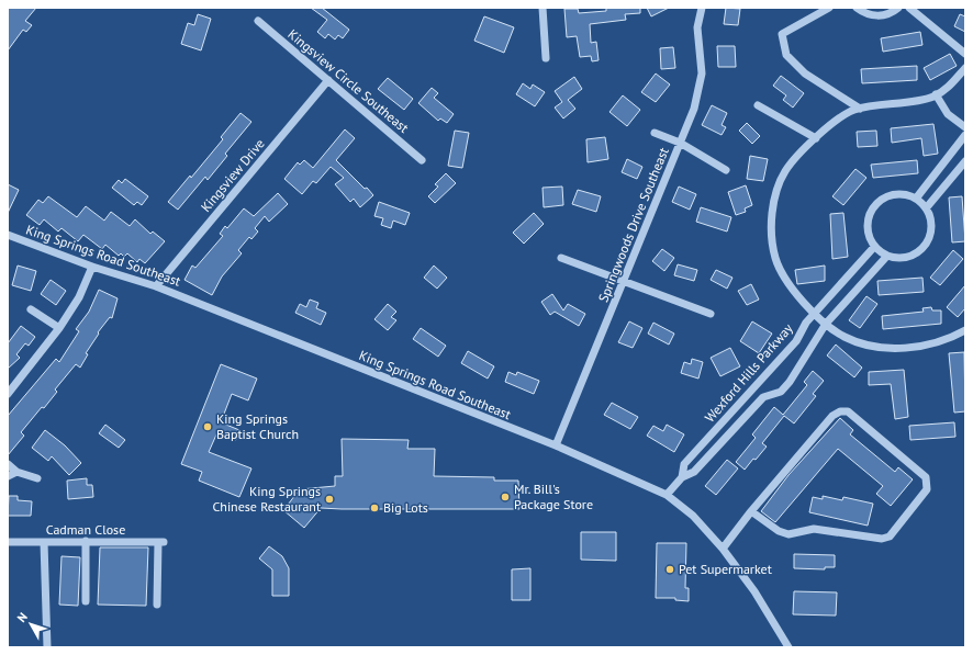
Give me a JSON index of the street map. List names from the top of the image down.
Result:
{
  "streets": {
    "street": [
      "Kingsview Circle Southeast",
      "Kingsview Drive",
      "Springwoods Drive Southeast",
      "King Springs Road Southeast",
      "Wexford Hills Parkway",
      "Cadman Close"
    ]
  },
  "crossings": [
    ["Kingsview Circle Southeast", "Kingsview Drive"],
    ["Kingsview Drive", "King Springs Road Southeast"],
    ["Springwoods Drive Southeast", "King Springs Road Southeast"],
    ["King Springs Road Southeast", "Wexford Hills Parkway"]
  ],
  "places": [
    "King Springs Baptist Church",
    "Mr. Bill's Package Store",
    "King Springs Chinese Restaurant",
    "Big Lots",
    "Pet Supermarket"
  ],
  "north": "top left"
}
